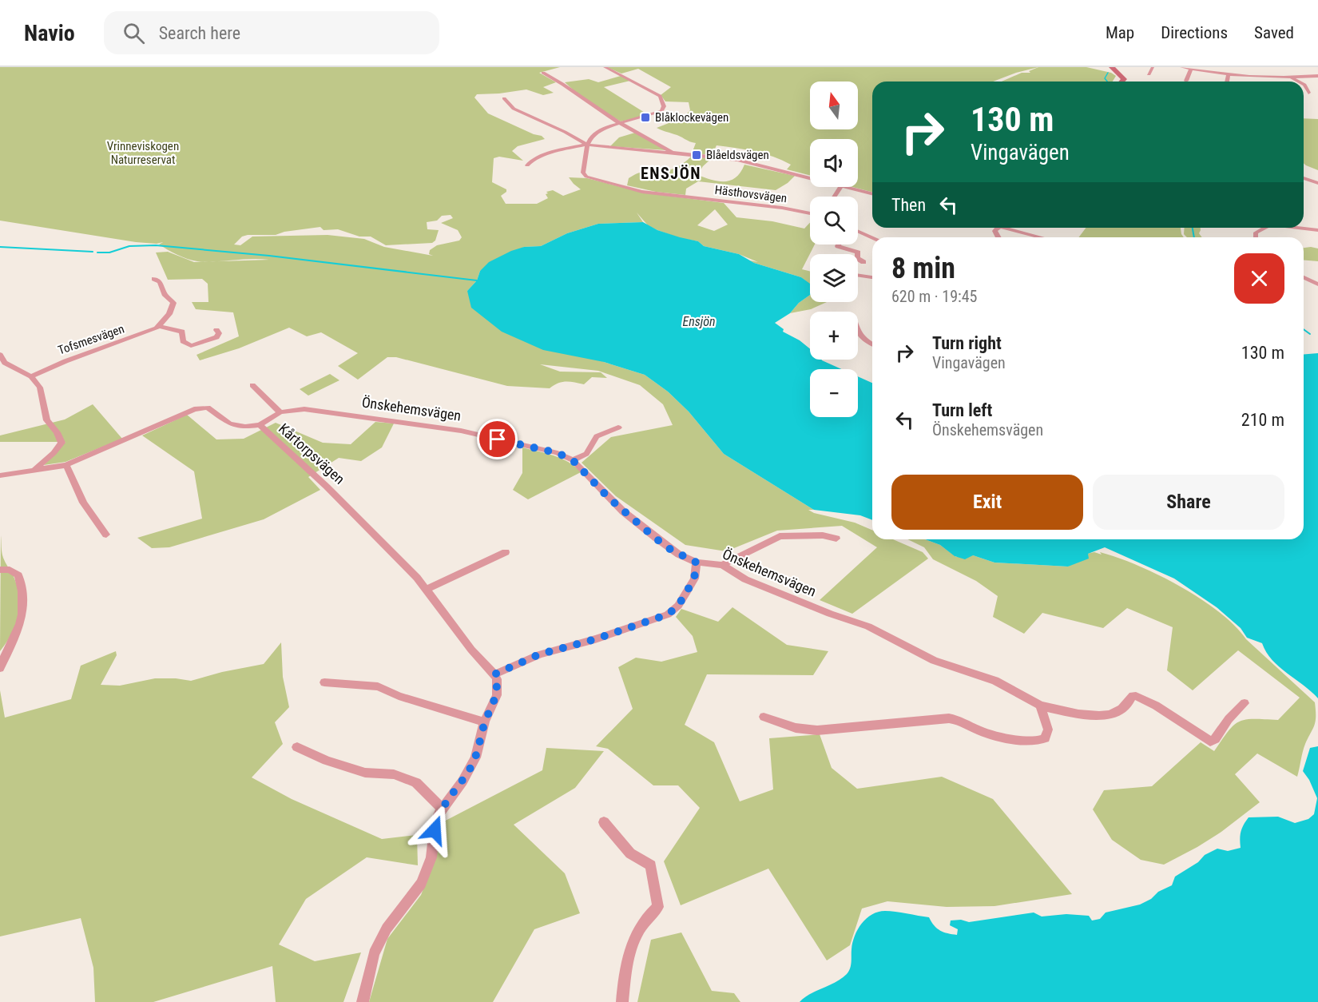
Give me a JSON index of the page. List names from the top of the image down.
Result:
{
  "streets": {
    "street": [
      "Hästhovsvägen",
      "Tofsmesvägen",
      "Önskehemsvägen",
      "Kårtorpsvägen"
    ]
  },
  "crossings": [
    ["Önskehemsvägen", "Kårtorpsvägen"]
  ],
  "districts": ["ENSJÖN"],
  "water": ["Ensjön"],
  "parks": ["Vrinneviskogen Naturreservat"],
  "places": {
    "transit": ["Blåklockevägen", "Blåeldsvägen"]
  },
  "north": "top",
  "page": {
    "header": "Navio",
    "search": "Search here",
    "nav": ["Map", "Directions", "Saved"],
    "map_buttons": ["+", "−"],
    "turn": ["130 m", "Vingavägen"],
    "then": "Then",
    "heading": ["8 min", "620 m · 19:45"],
    "list": [
      {
        "name": "Turn right",
        "note": "Vingavägen",
        "value": "130 m"
      },
      {
        "name": "Turn left",
        "note": "Önskehemsvägen",
        "value": "210 m"
      }
    ],
    "buttons": ["Exit", "Share"]
  }
}
